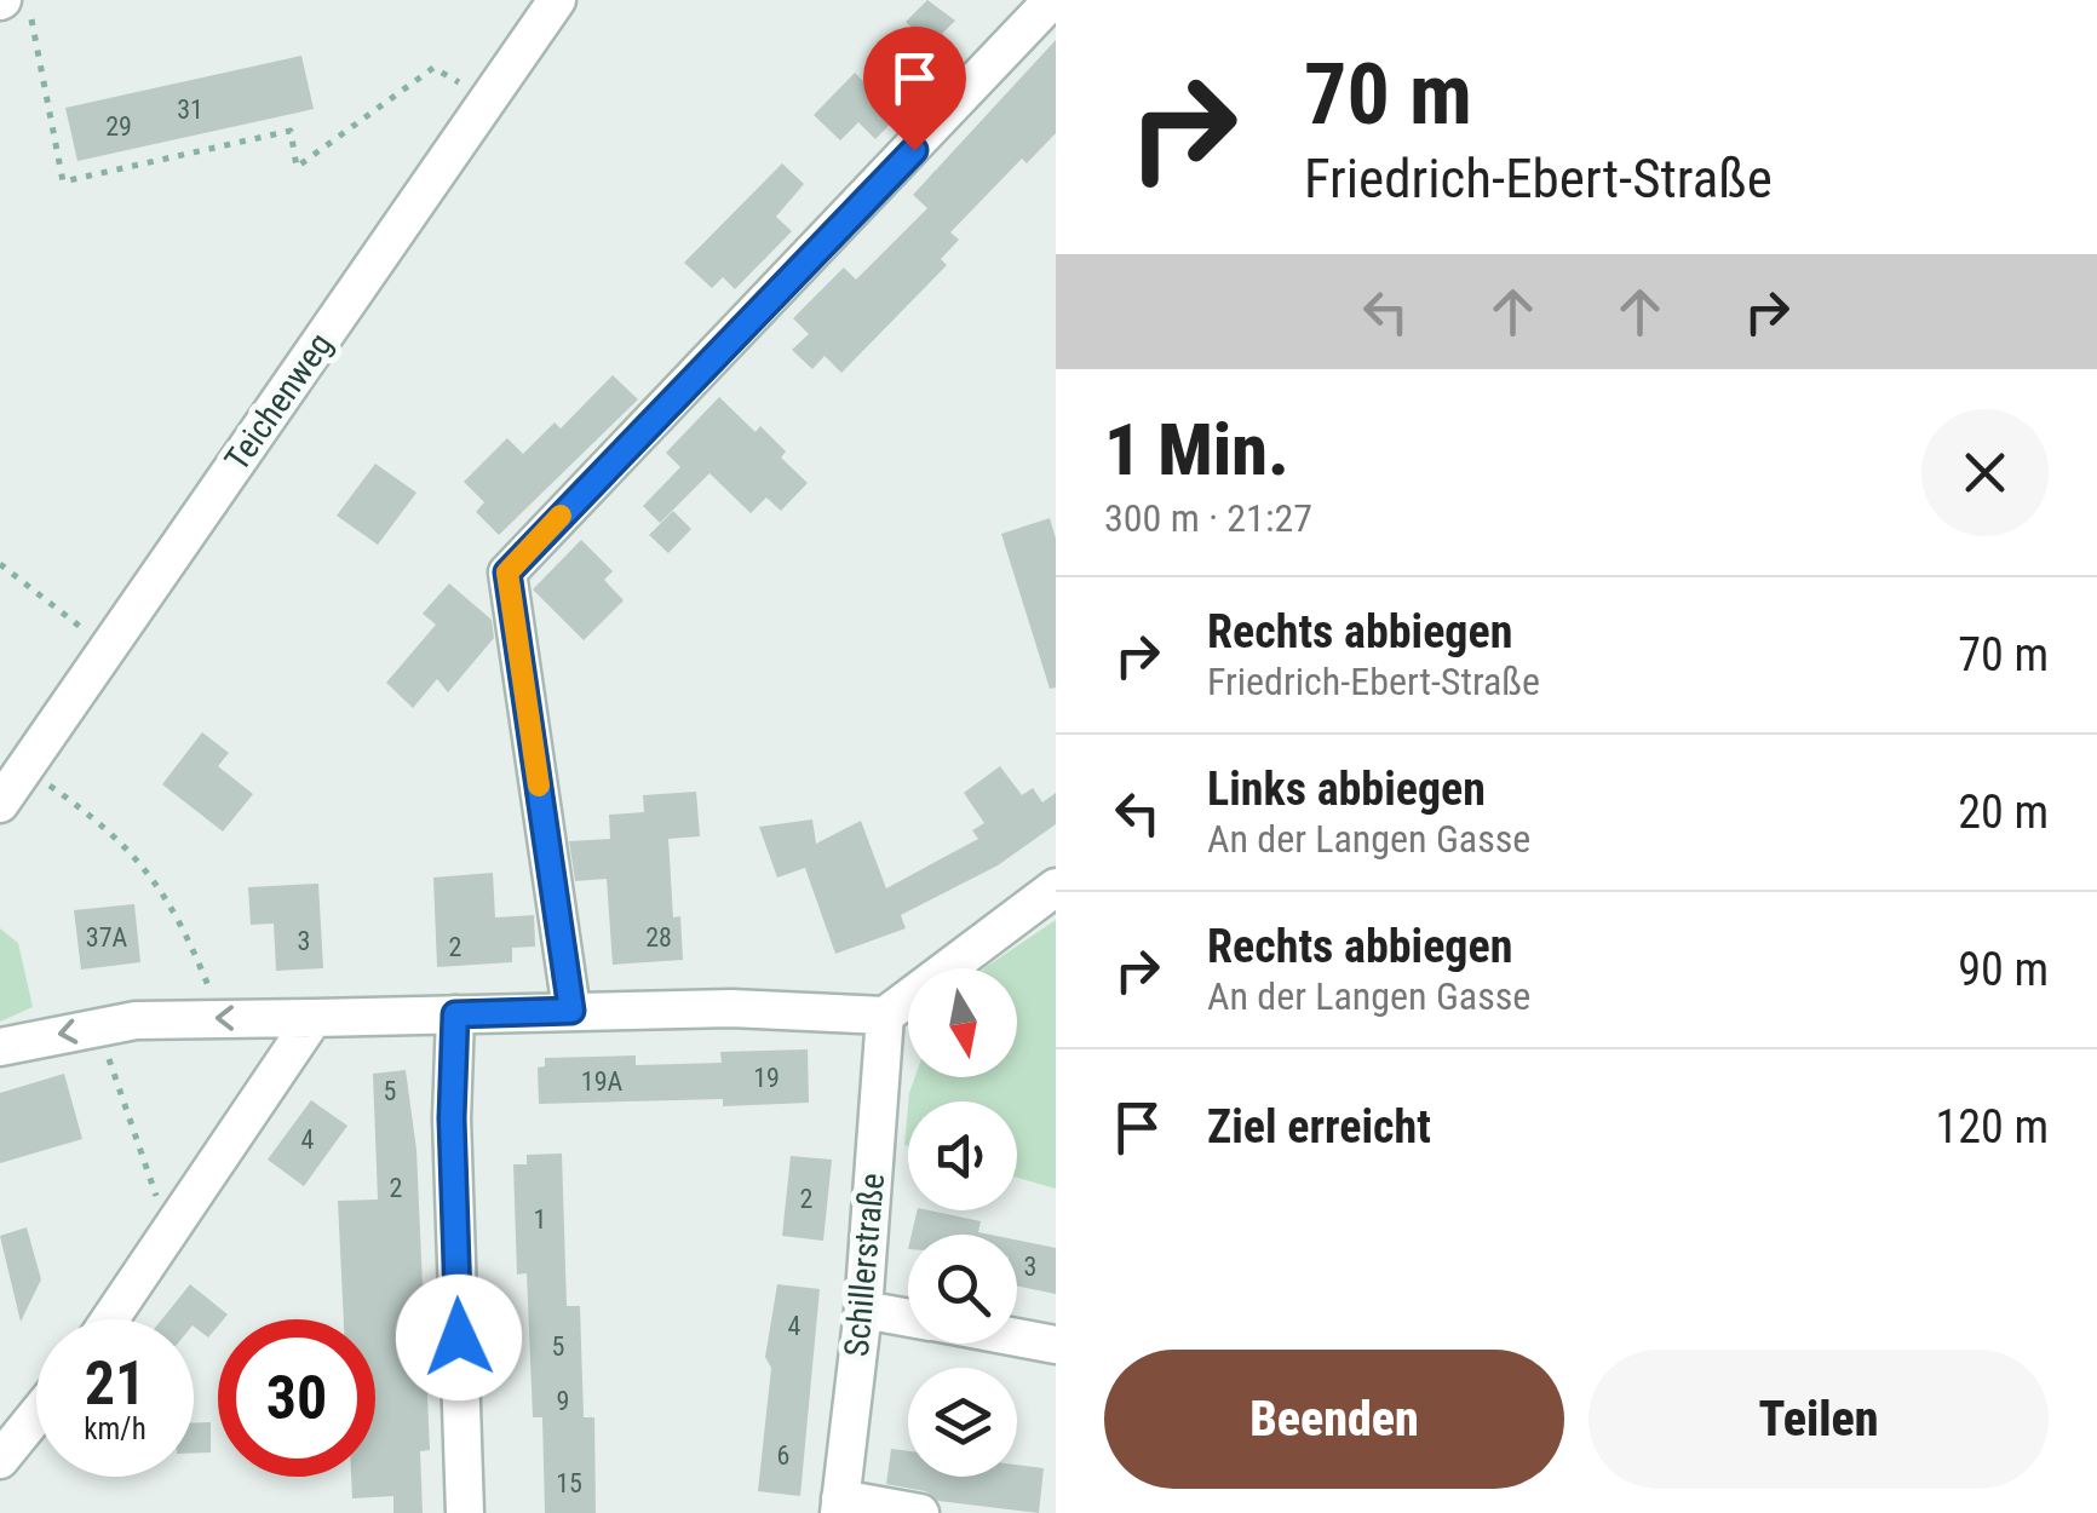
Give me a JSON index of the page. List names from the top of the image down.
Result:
{
  "streets": {
    "street": ["Teichenweg", "Schillerstraße"]
  },
  "house_numbers": [
    "31",
    "29",
    "37A",
    "28",
    "3",
    "2",
    "19",
    "19A",
    "5",
    "4",
    "2",
    "2",
    "1",
    "3",
    "4",
    "5",
    "9",
    "6",
    "15"
  ],
  "north": "bottom",
  "page": {
    "turn": ["70 m", "Friedrich-Ebert-Straße"],
    "heading": ["1 Min.", "300 m · 21:27"],
    "list": [
      {
        "name": "Rechts abbiegen",
        "note": "Friedrich-Ebert-Straße",
        "value": "70 m"
      },
      {
        "name": "Links abbiegen",
        "note": "An der Langen Gasse",
        "value": "20 m"
      },
      {
        "name": "Rechts abbiegen",
        "note": "An der Langen Gasse",
        "value": "90 m"
      },
      {
        "name": "Ziel erreicht",
        "value": "120 m"
      }
    ],
    "speed": "21 km/h",
    "limit": "30",
    "buttons": ["Beenden", "Teilen"]
  }
}
